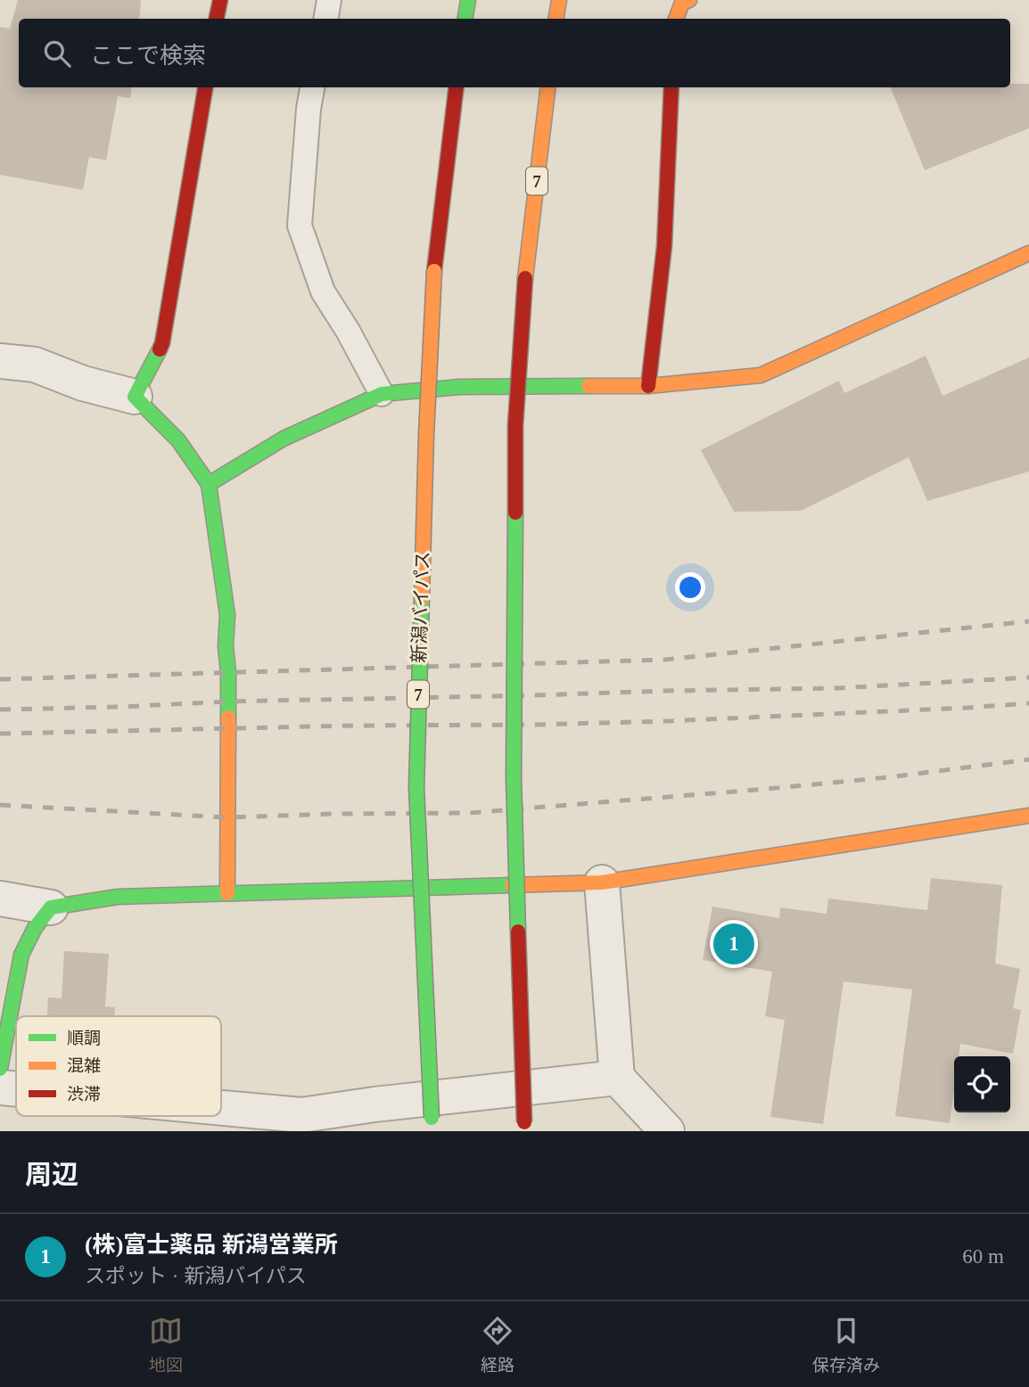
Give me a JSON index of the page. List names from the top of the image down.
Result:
{
  "streets": {
    "main road": ["7", "新潟バイパス"]
  },
  "legend": ["順調", "混雑", "渋滞"],
  "page": {
    "search": "ここで検索",
    "pins": "1",
    "heading": "周辺",
    "list": [
      {
        "mark": "1",
        "name": "(株)富士薬品 新潟営業所",
        "note": "スポット · 新潟バイパス",
        "value": "60 m"
      }
    ],
    "nav": ["地図", "経路", "保存済み"]
  }
}
